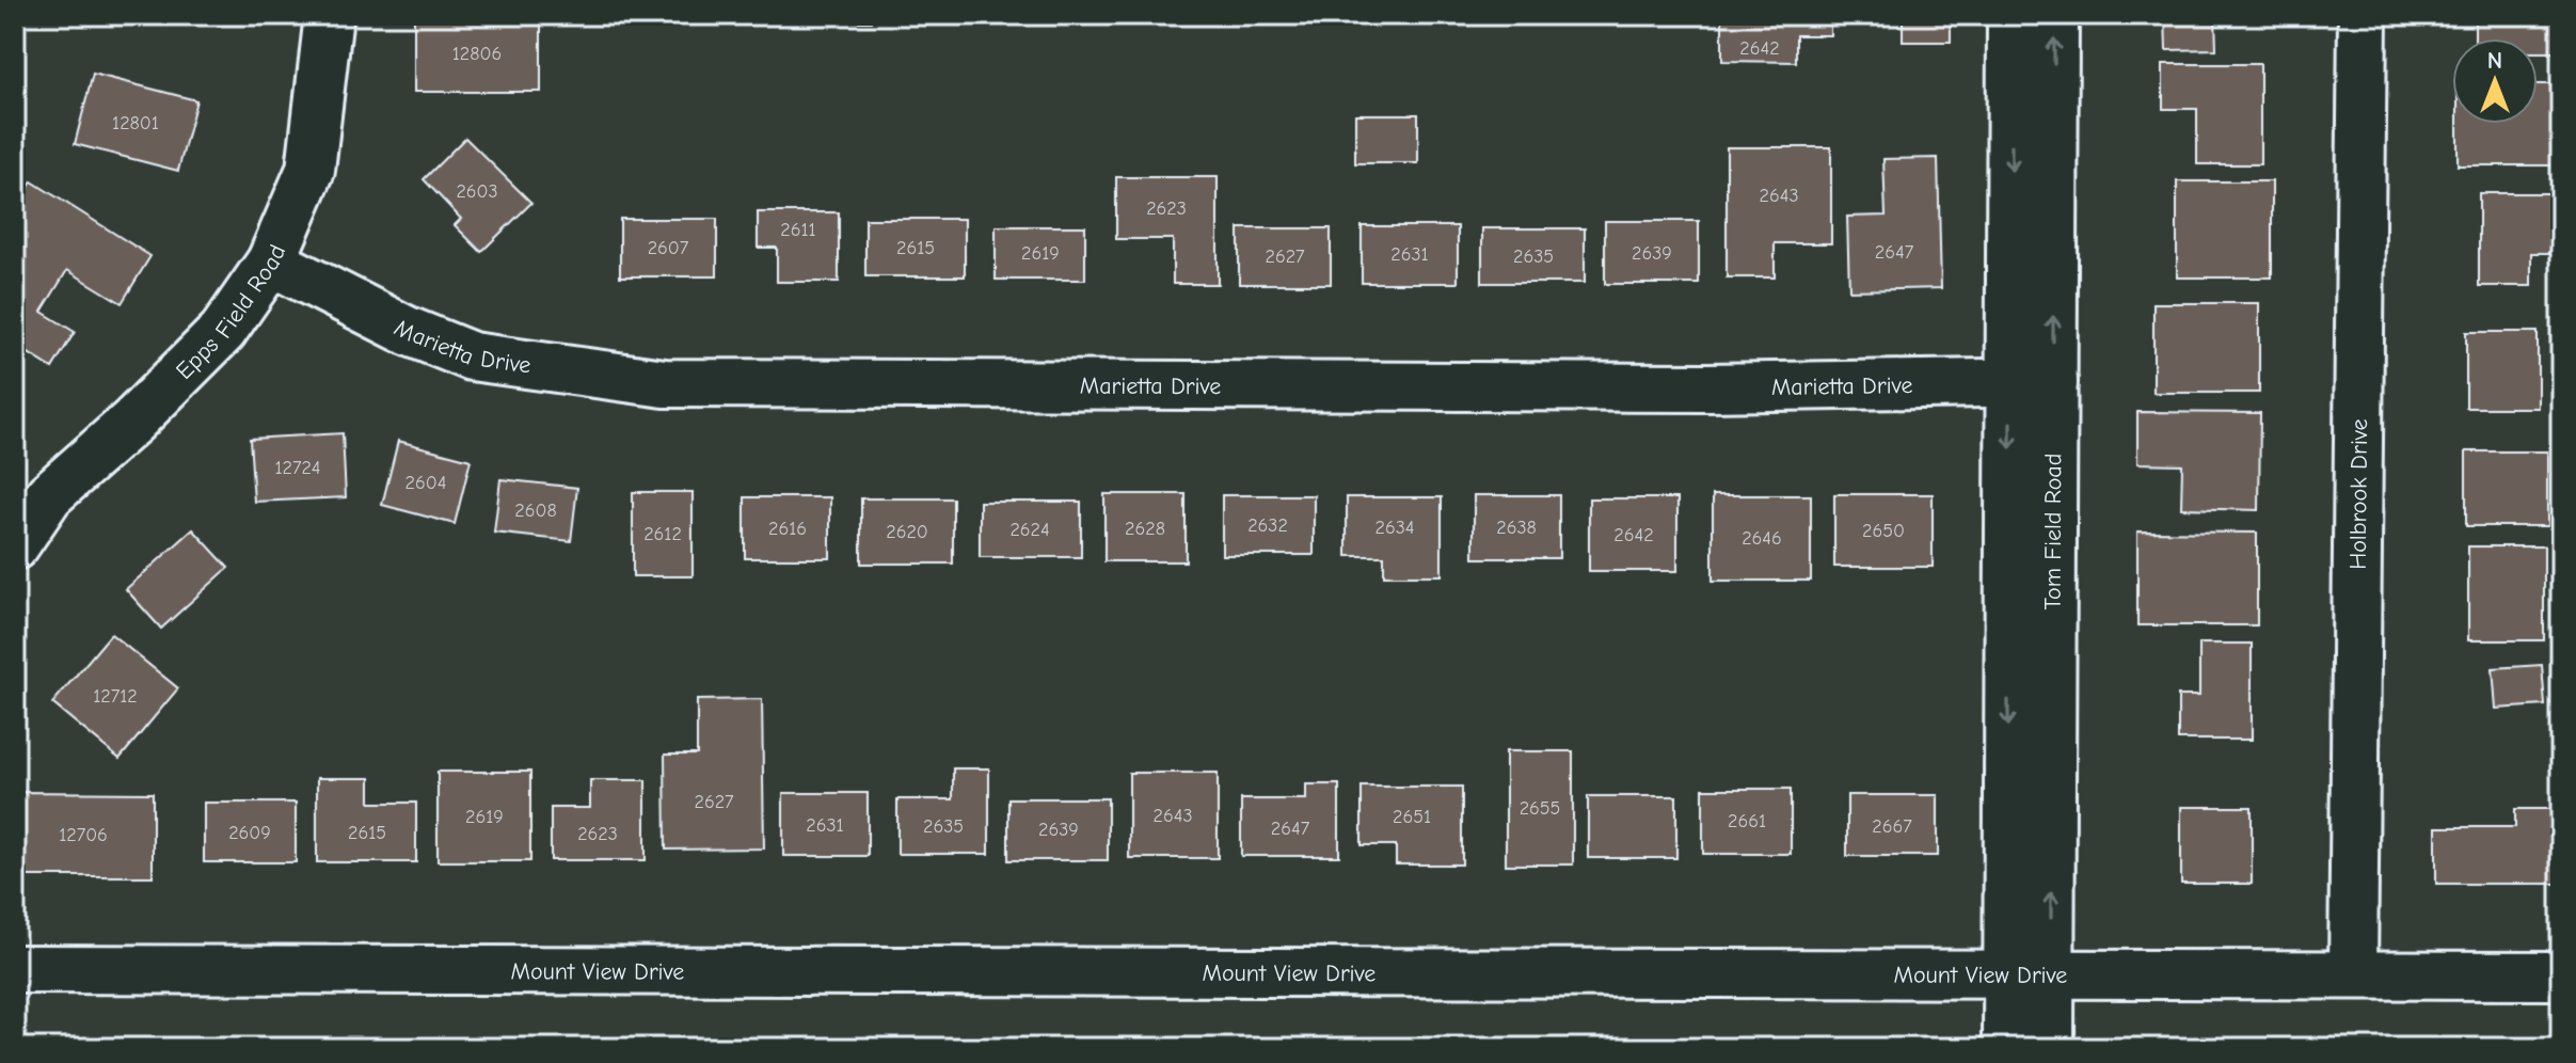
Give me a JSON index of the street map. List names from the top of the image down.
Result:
{
  "streets": {
    "street": [
      "Epps Field Road",
      "Marietta Drive",
      "Holbrook Drive",
      "Tom Field Road",
      "Mount View Drive"
    ]
  },
  "crossings": [
    ["Epps Field Road", "Marietta Drive"],
    ["Marietta Drive", "Tom Field Road"],
    ["Holbrook Drive", "Mount View Drive"],
    ["Tom Field Road", "Mount View Drive"]
  ],
  "house_numbers": [
    "2642",
    "12806",
    "12801",
    "2603",
    "2643",
    "2623",
    "2611",
    "2607",
    "2615",
    "2647",
    "2619",
    "2639",
    "2631",
    "2627",
    "2635",
    "12724",
    "2604",
    "2608",
    "2632",
    "2634",
    "2638",
    "2616",
    "2628",
    "2624",
    "2650",
    "2620",
    "2612",
    "2642",
    "2646",
    "12712",
    "2627",
    "2655",
    "2643",
    "2619",
    "2651",
    "2661",
    "2631",
    "2635",
    "2667",
    "2647",
    "2639",
    "2609",
    "2615",
    "2623",
    "12706"
  ],
  "north": "top"
}
